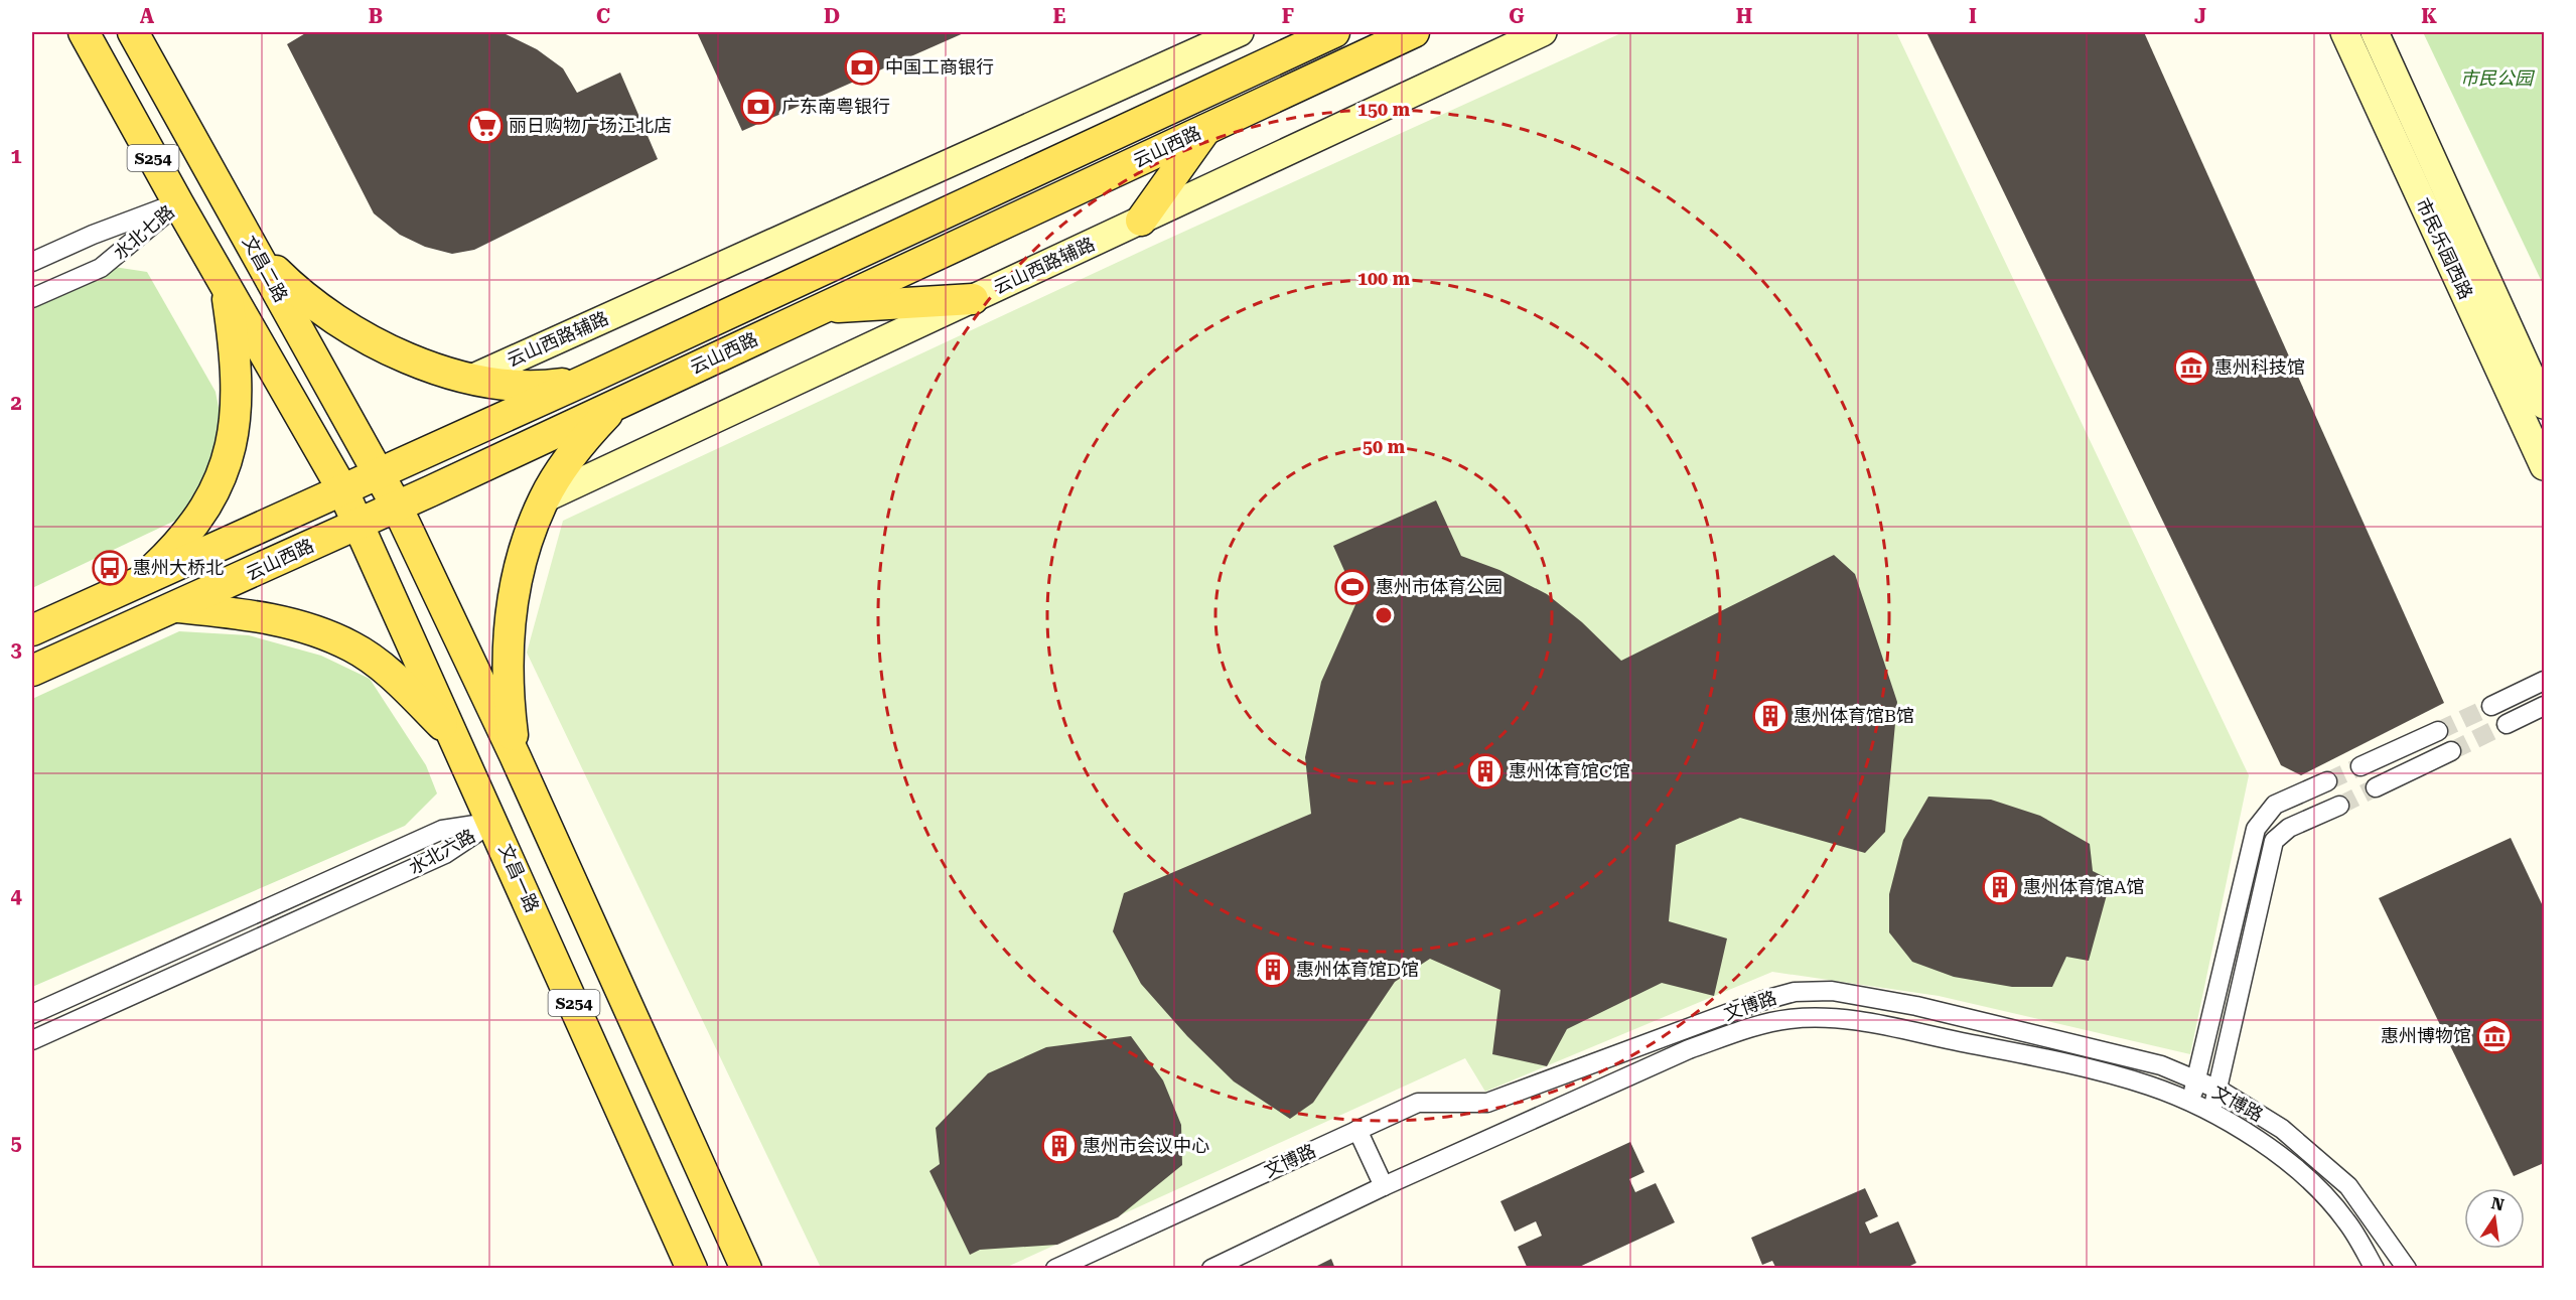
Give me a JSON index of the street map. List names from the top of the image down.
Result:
{
  "streets": {
    "main road": [
      "云山西路",
      "S254",
      "市民乐园西路",
      "云山西路辅路",
      "文昌二路",
      "文昌一路"
    ],
    "street": ["水北七路", "水北六路", "文博路"]
  },
  "crossings": [
    ["云山西路", "S254"],
    ["云山西路", "文昌二路"],
    ["云山西路", "文昌一路"],
    ["S254", "水北七路"],
    ["S254", "文昌二路"],
    ["S254", "文昌一路"],
    ["水北六路", "文昌一路"]
  ],
  "parks": ["市民公园"],
  "places": {
    "bank": ["中国工商银行", "广东南粤银行"],
    "supermarket": ["丽日购物广场江北店"],
    "museum": ["惠州科技馆", "惠州博物馆"],
    "bus stop": ["惠州大桥北"],
    "sports": ["惠州市体育公园"],
    "building": [
      "惠州体育馆B馆",
      "惠州体育馆C馆",
      "惠州体育馆A馆",
      "惠州体育馆D馆",
      "惠州市会议中心"
    ]
  },
  "north": "top",
  "grid": {
    "columns": [
      "A",
      "B",
      "C",
      "D",
      "E",
      "F",
      "G",
      "H",
      "I",
      "J",
      "K"
    ],
    "rows": [
      "1",
      "2",
      "3",
      "4",
      "5"
    ]
  },
  "rings": ["150 m", "100 m", "50 m"]
}
